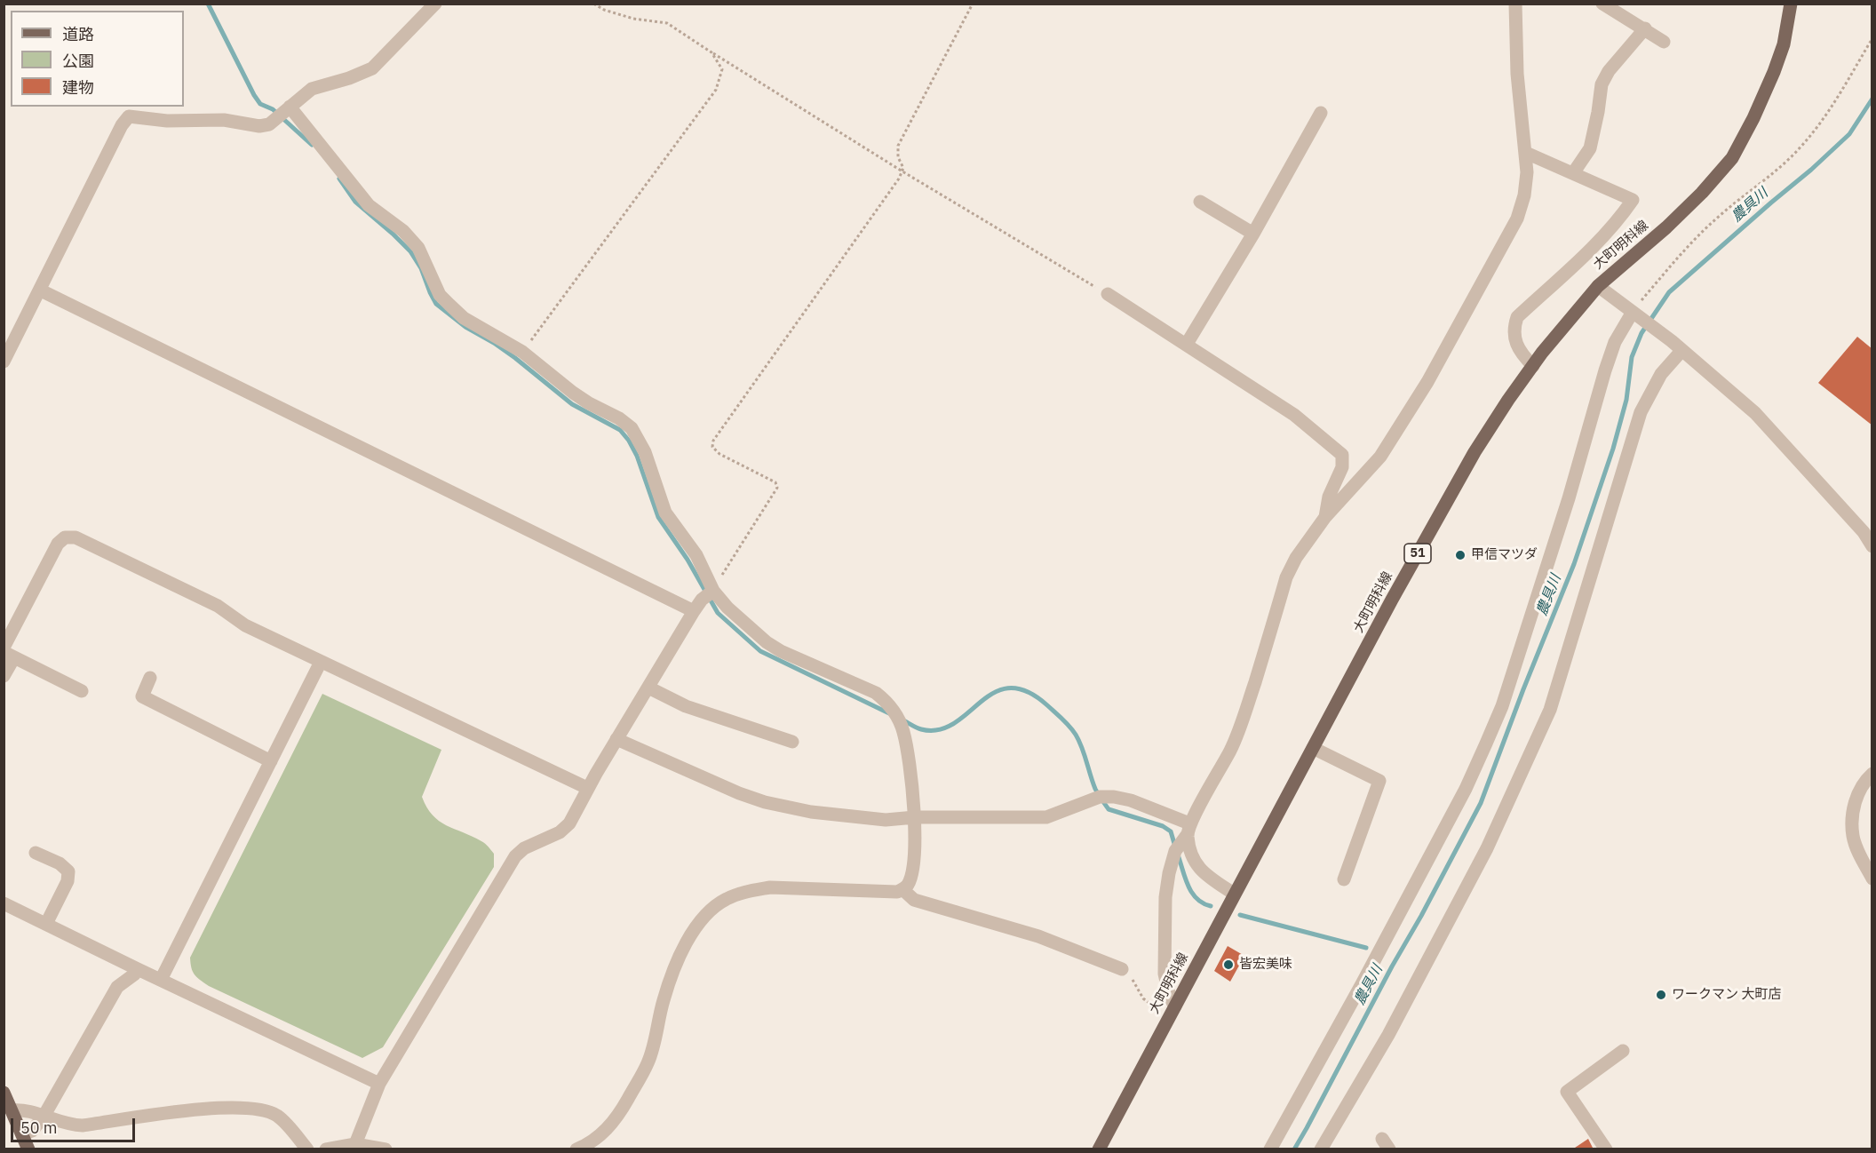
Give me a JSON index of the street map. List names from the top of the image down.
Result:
{
  "streets": {
    "main road": ["大町明科線", "51"]
  },
  "water": ["農具川"],
  "places": ["甲信マツダ", "皆宏美味", "ワークマン 大町店"],
  "legend": ["道路", "公園", "建物"],
  "scale_bar": "50 m"
}
